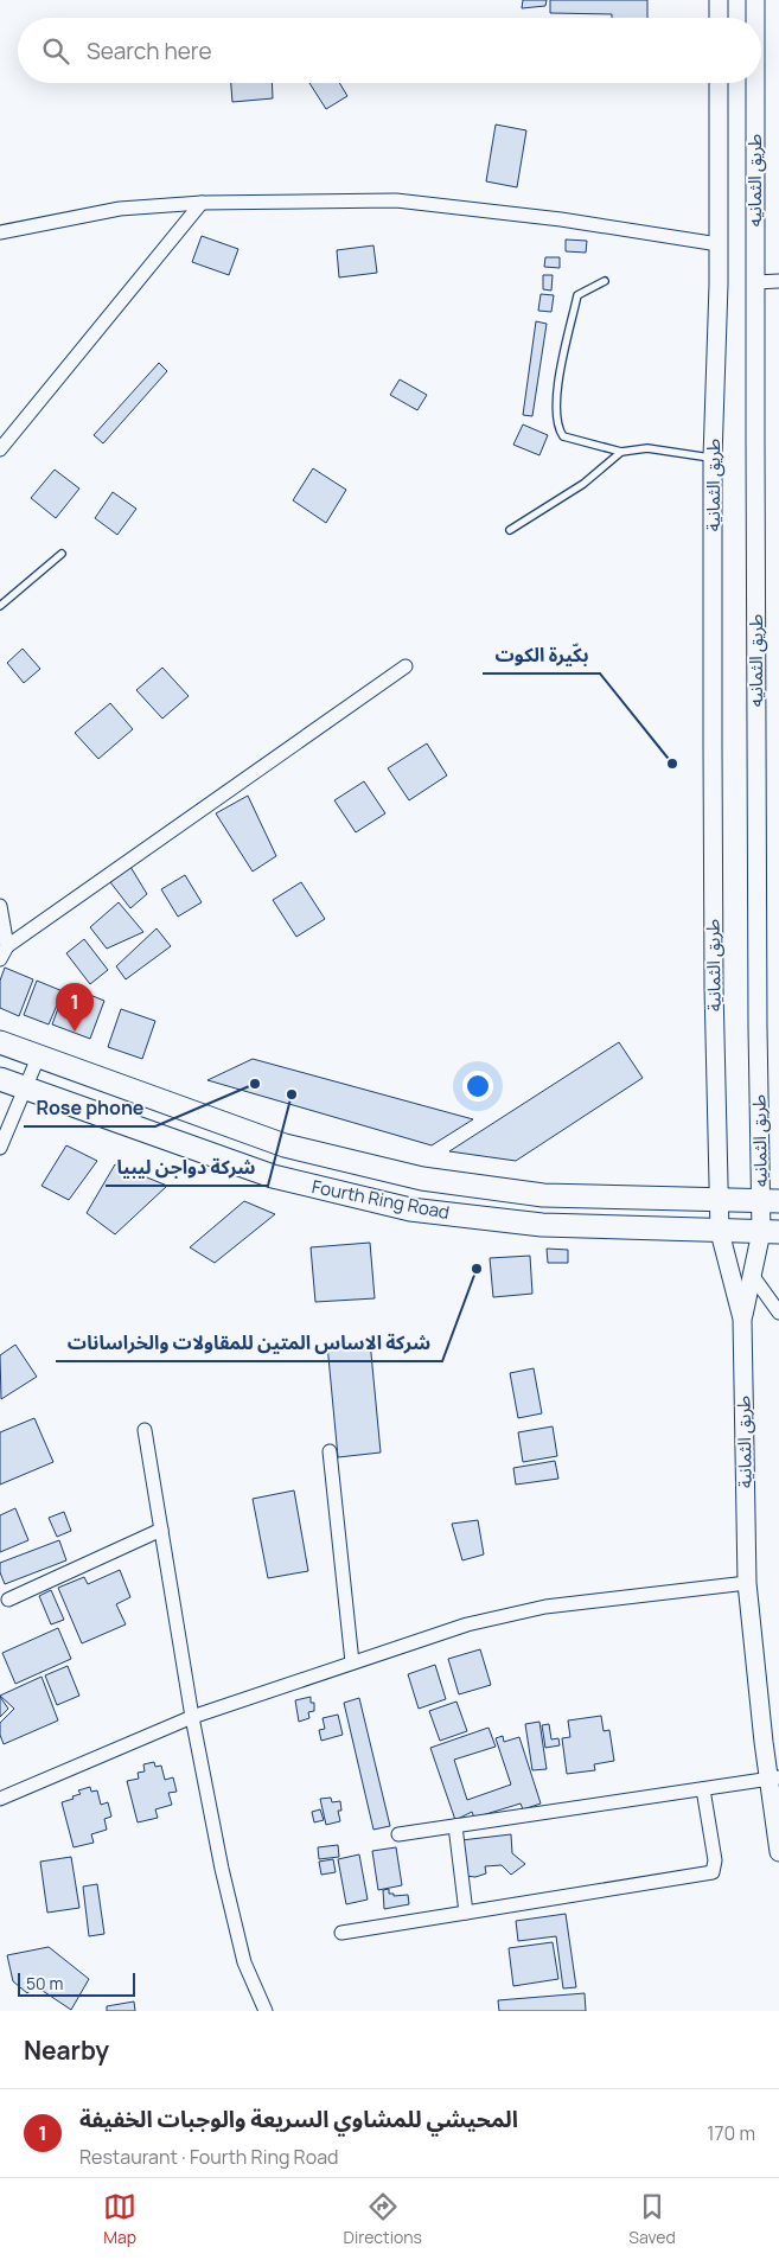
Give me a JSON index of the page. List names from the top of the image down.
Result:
{
  "streets": {
    "main road": ["Fourth Ring Road"],
    "street": ["طريق الثمانيه", "طريق الثمانية"]
  },
  "crossings": [
    ["طريق الثمانيه", "طريق الثمانية"],
    ["طريق الثمانيه", "Fourth Ring Road"],
    ["طريق الثمانية", "Fourth Ring Road"]
  ],
  "places": [
    "بكّيرة الكوت",
    "Rose phone",
    "شركة دواجن ليبيا",
    "شركة الاساس المتين للمقاولات والخراسانات"
  ],
  "scale_bar": "50 m",
  "page": {
    "search": "Search here",
    "pins": "1",
    "scale": "50 m",
    "heading": "Nearby",
    "list": [
      {
        "mark": "1",
        "name": "المحيشي للمشاوي السريعة والوجبات الخفيفة",
        "note": "Restaurant · Fourth Ring Road",
        "value": "170 m"
      }
    ],
    "nav": ["Map", "Directions", "Saved"]
  }
}
